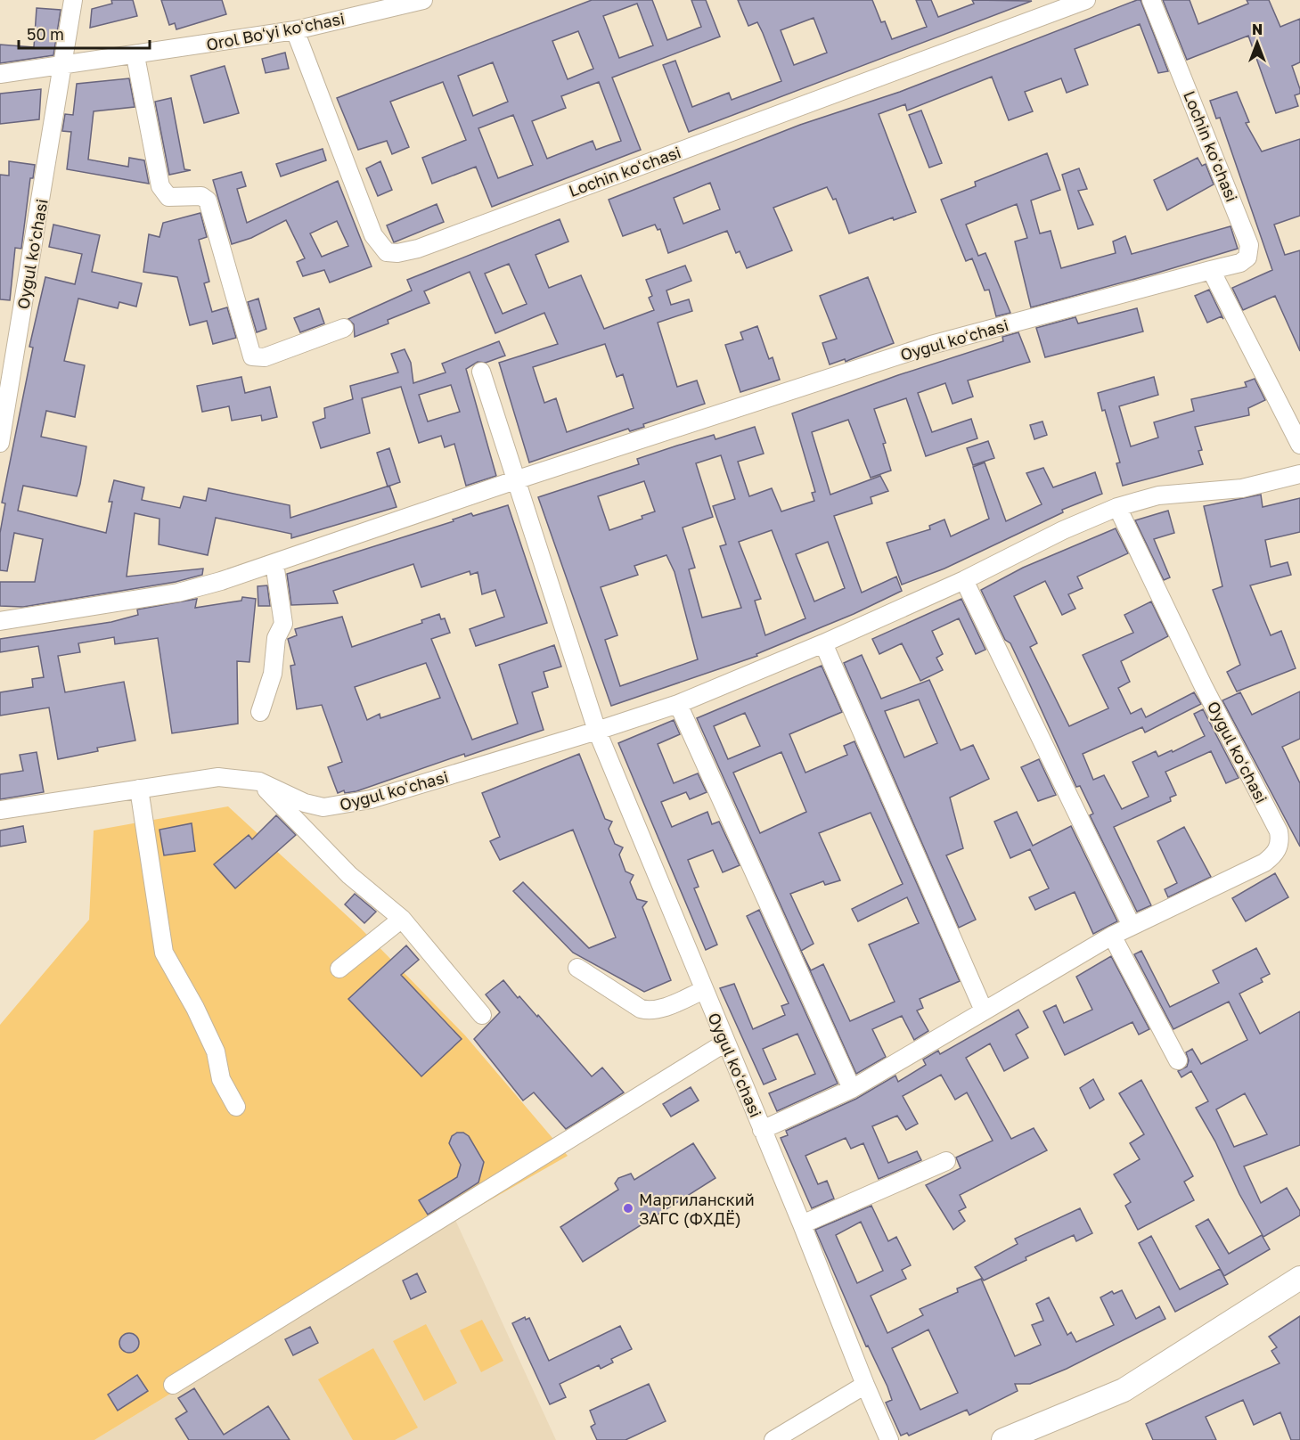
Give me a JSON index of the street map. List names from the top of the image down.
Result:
{
  "streets": {
    "street": ["Orol Boʻyi koʻchasi", "Lochin koʻchasi", "Oygul koʻchasi"]
  },
  "crossings": [
    ["Orol Boʻyi koʻchasi", "Lochin koʻchasi"],
    ["Orol Boʻyi koʻchasi", "Oygul koʻchasi"],
    ["Lochin koʻchasi", "Oygul koʻchasi"]
  ],
  "places": ["Маргиланский ЗАГС (ФХДЁ)"],
  "scale_bar": "50 m",
  "north": "top"
}
